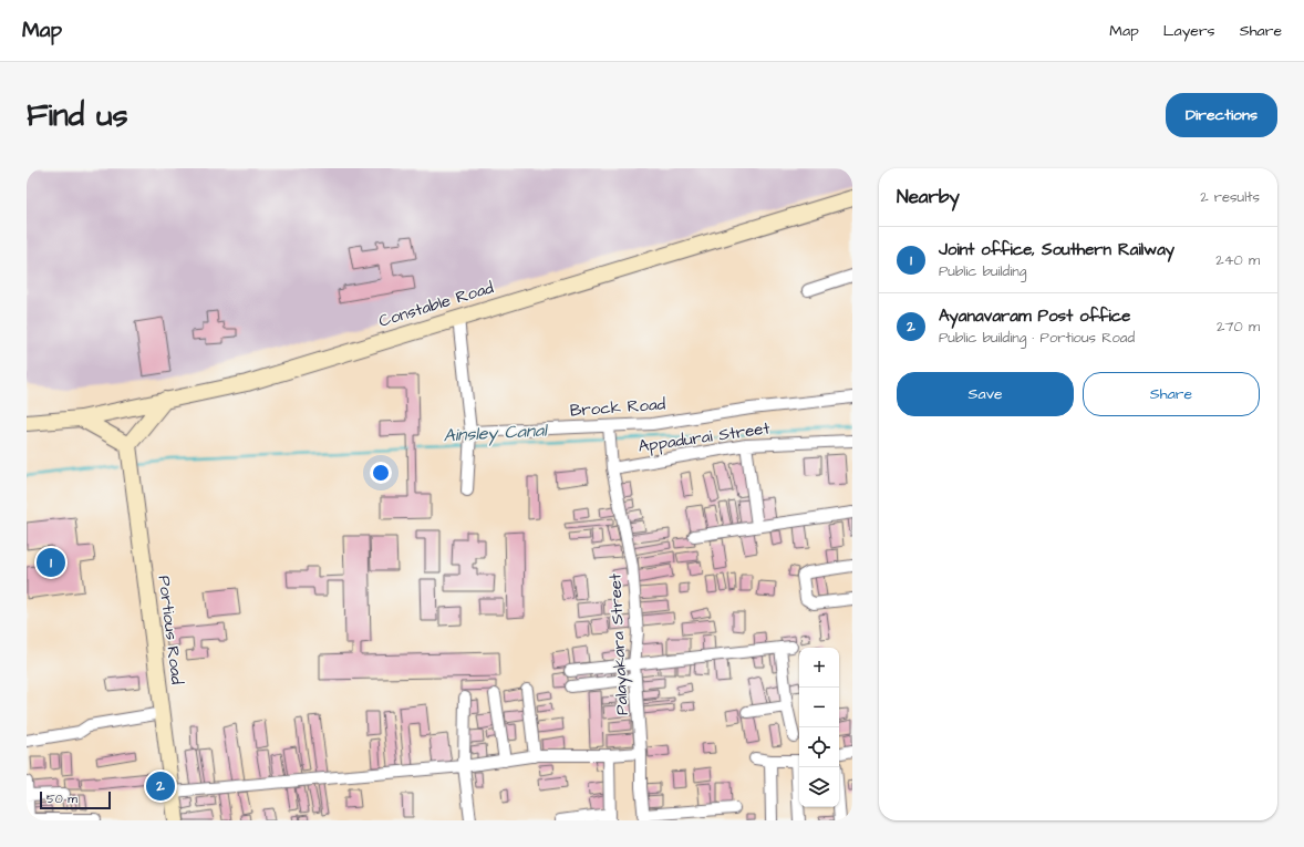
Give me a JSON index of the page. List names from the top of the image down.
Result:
{
  "streets": {
    "street": [
      "Constable Road",
      "Brock Road",
      "Appadurai Street",
      "Portious Road",
      "Palayakara Street"
    ]
  },
  "crossings": [
    ["Brock Road", "Palayakara Street"],
    ["Appadurai Street", "Palayakara Street"]
  ],
  "water": ["Ainsley Canal"],
  "scale_bar": "50 m",
  "page": {
    "header": "Map",
    "nav": ["Map", "Layers", "Share"],
    "buttons": [
      "Directions",
      ["Save", "Share"]
    ],
    "title": "Find us",
    "heading": ["Nearby", "2 results"],
    "list": [
      {
        "mark": "1",
        "name": "Joint office, Southern Railway",
        "note": "Public building",
        "value": "240 m"
      },
      {
        "mark": "2",
        "name": "Ayanavaram Post office",
        "note": "Public building · Portious Road",
        "value": "270 m"
      }
    ],
    "pins": ["1", "2"],
    "map_buttons": ["+", "−"],
    "scale": "50 m"
  }
}
